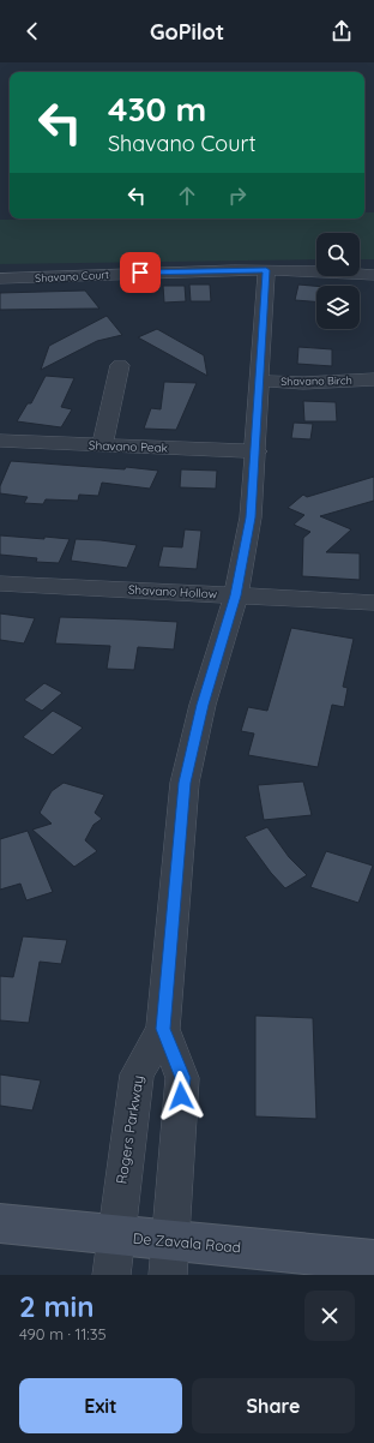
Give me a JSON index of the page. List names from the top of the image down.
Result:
{
  "streets": {
    "main road": ["De Zavala Road"],
    "street": [
      "Shavano Court",
      "Shavano Birch",
      "Shavano Peak",
      "Shavano Hollow",
      "Rogers Parkway"
    ]
  },
  "crossings": [
    ["Shavano Court", "Rogers Parkway"],
    ["Shavano Birch", "Rogers Parkway"],
    ["Shavano Peak", "Rogers Parkway"],
    ["Shavano Hollow", "Rogers Parkway"],
    ["Rogers Parkway", "De Zavala Road"]
  ],
  "page": {
    "header": "GoPilot",
    "turn": ["430 m", "Shavano Court"],
    "heading": ["2 min", "490 m · 11:35"],
    "buttons": ["Exit", "Share"]
  }
}
